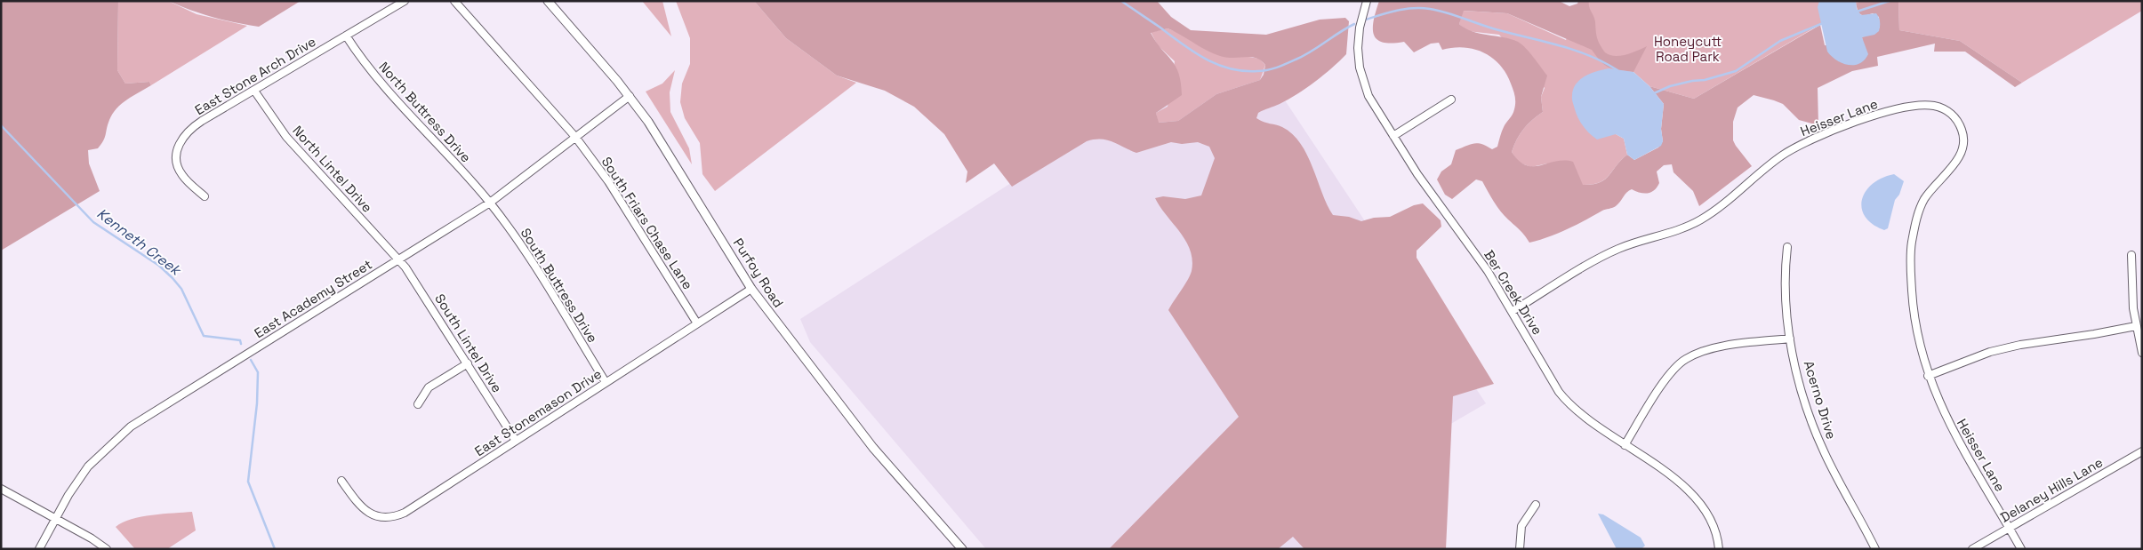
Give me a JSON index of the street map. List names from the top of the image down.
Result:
{
  "streets": {
    "street": [
      "East Stone Arch Drive",
      "North Buttress Drive",
      "Heisser Lane",
      "North Lintel Drive",
      "South Friars Chase Lane",
      "Purfoy Road",
      "South Buttress Drive",
      "Ber Creek Drive",
      "East Academy Street",
      "South Lintel Drive",
      "Acerno Drive",
      "East Stonemason Drive",
      "Delaney Hills Lane"
    ]
  },
  "crossings": [
    ["East Stone Arch Drive", "North Buttress Drive"],
    ["East Stone Arch Drive", "North Lintel Drive"],
    ["North Buttress Drive", "South Buttress Drive"],
    ["North Buttress Drive", "East Academy Street"],
    ["Heisser Lane", "Ber Creek Drive"],
    ["Heisser Lane", "Delaney Hills Lane"],
    ["North Lintel Drive", "East Academy Street"],
    ["North Lintel Drive", "South Lintel Drive"],
    ["South Friars Chase Lane", "East Academy Street"],
    ["South Friars Chase Lane", "East Stonemason Drive"],
    ["Purfoy Road", "East Academy Street"],
    ["Purfoy Road", "East Stonemason Drive"],
    ["South Buttress Drive", "East Academy Street"],
    ["South Buttress Drive", "East Stonemason Drive"],
    ["East Academy Street", "South Lintel Drive"],
    ["South Lintel Drive", "East Stonemason Drive"]
  ],
  "water": ["Kenneth Creek"],
  "parks": ["Honeycutt Road Park"]
}
